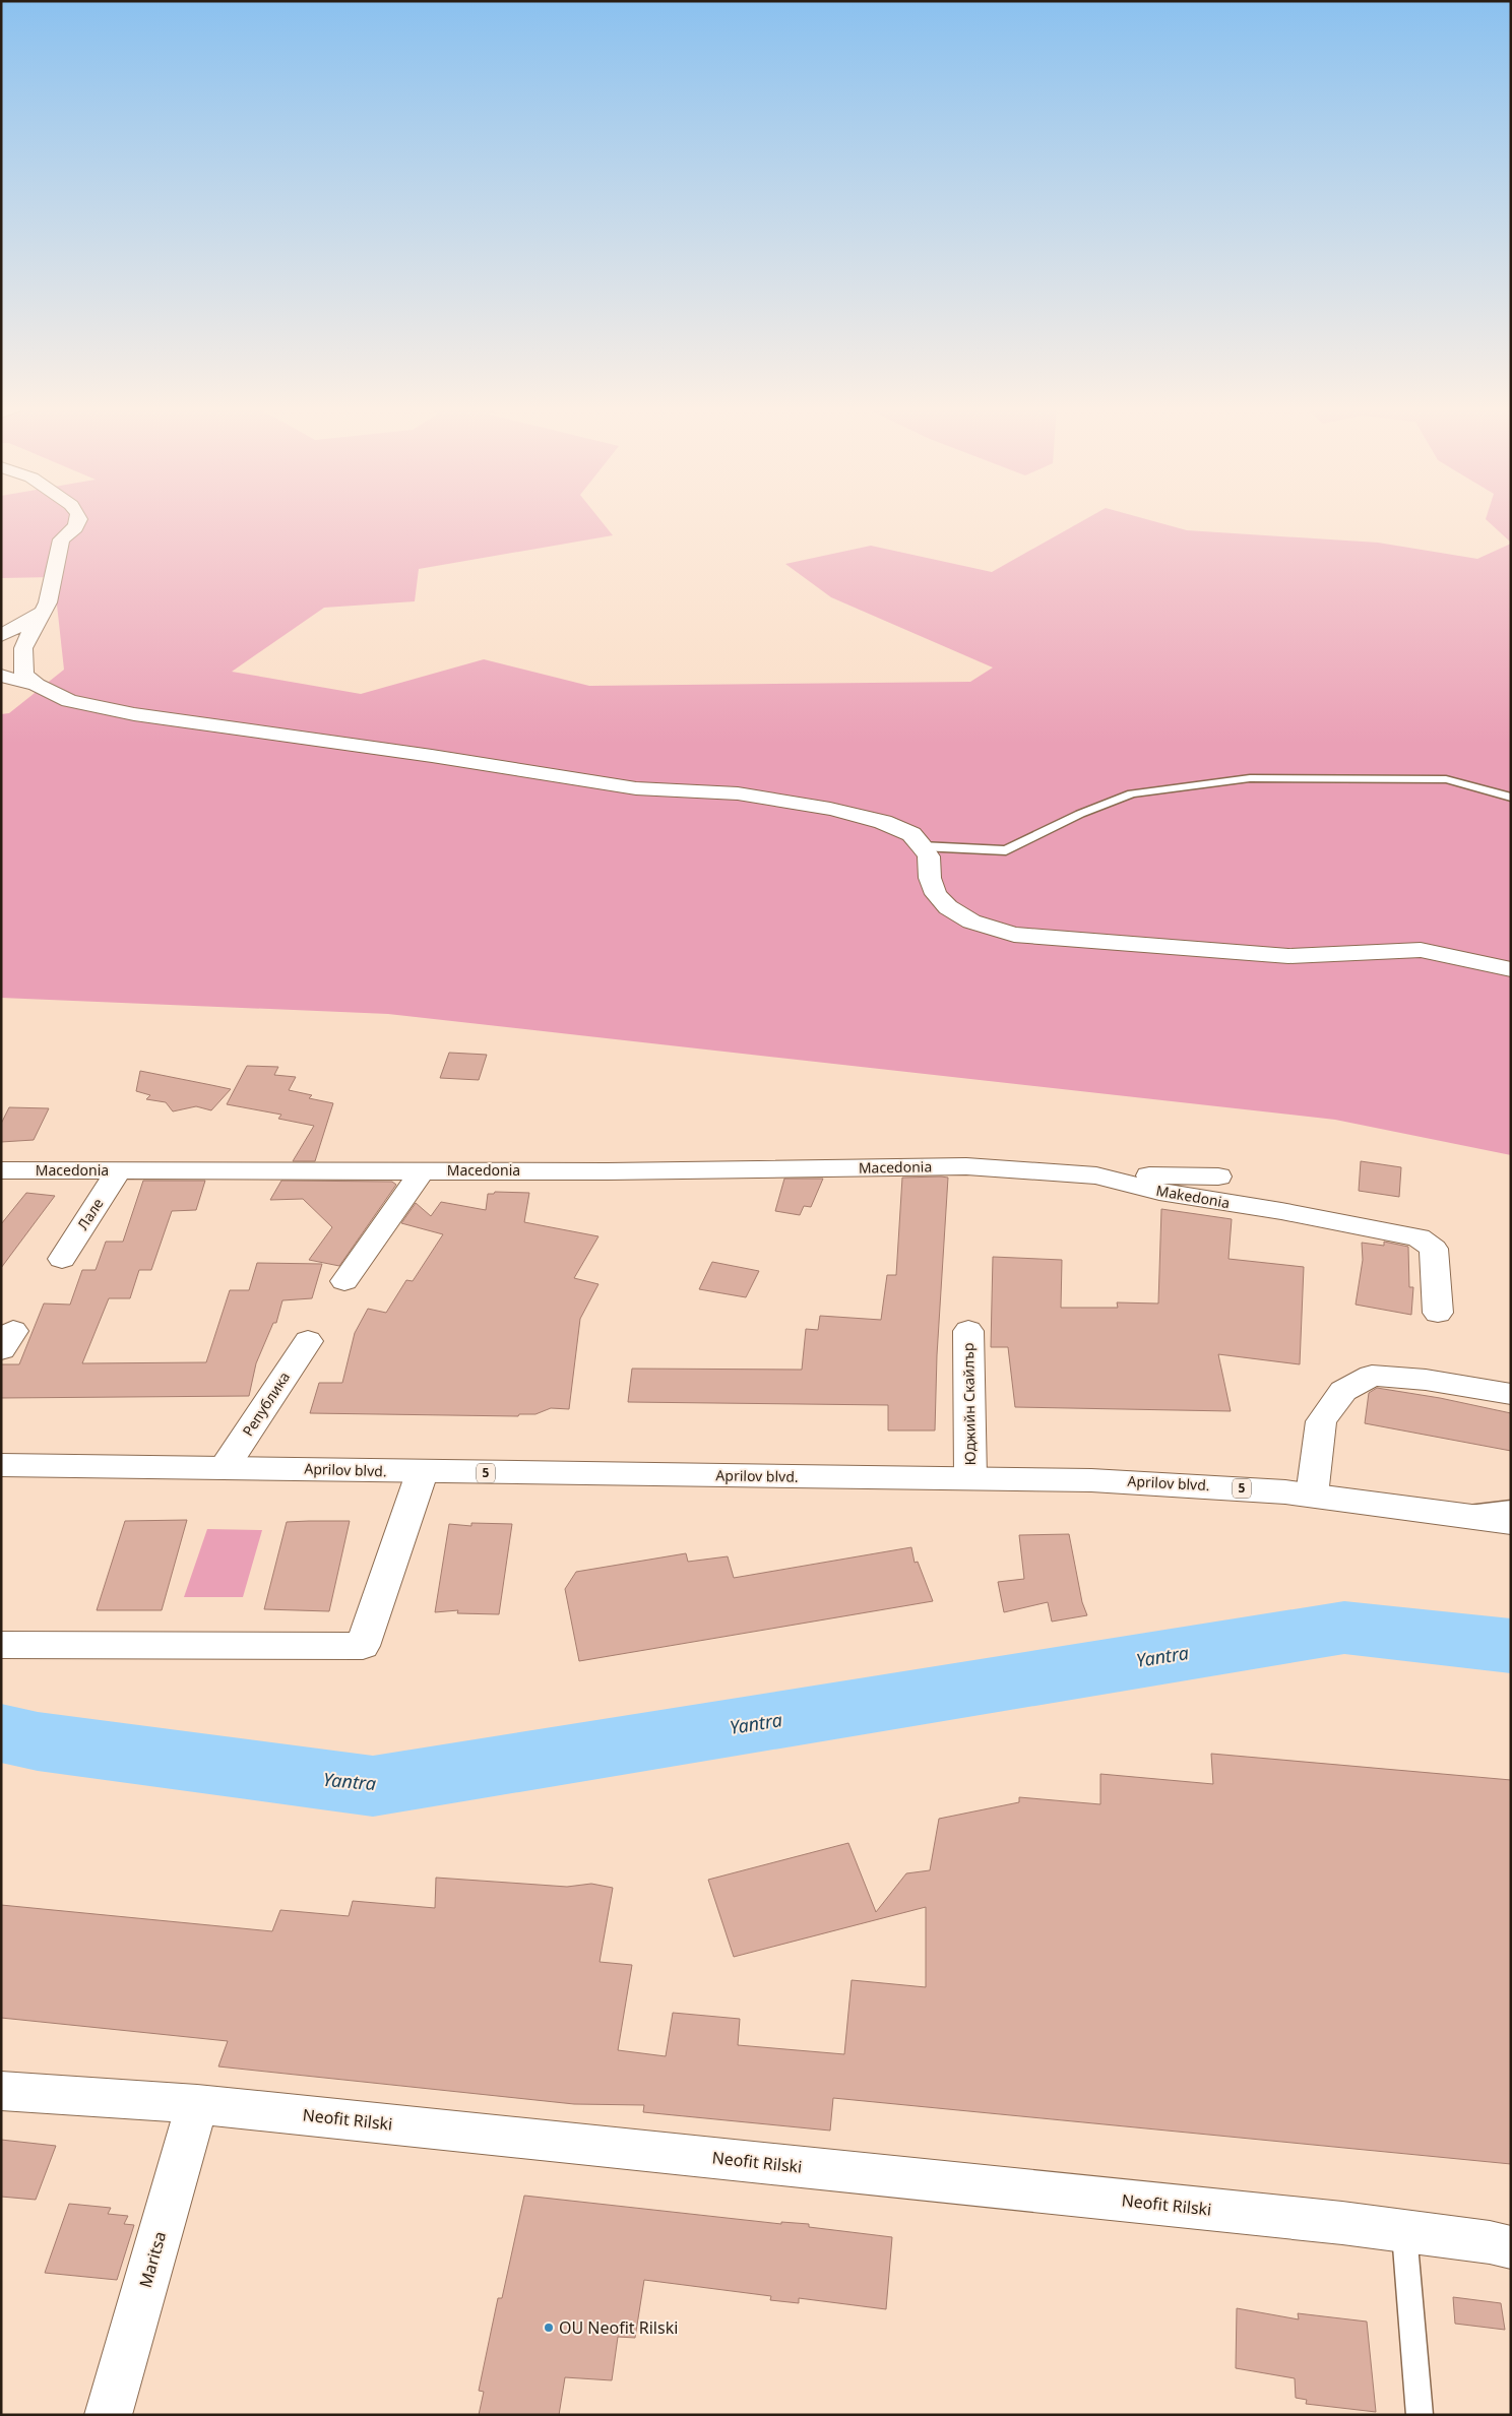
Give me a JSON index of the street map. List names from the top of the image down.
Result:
{
  "streets": {
    "street": [
      "Macedonia",
      "Makedonia",
      "Лале",
      "Република",
      "Юджийн Скайлър",
      "Aprilov blvd.",
      "5",
      "Neofit Rilski",
      "Maritsa"
    ]
  },
  "crossings": [
    ["Macedonia", "Makedonia"],
    ["Macedonia", "Лале"],
    ["Република", "Aprilov blvd."],
    ["Юджийн Скайлър", "Aprilov blvd."],
    ["Neofit Rilski", "Maritsa"]
  ],
  "water": ["Yantra"],
  "places": ["OU Neofit Rilski"]
}
